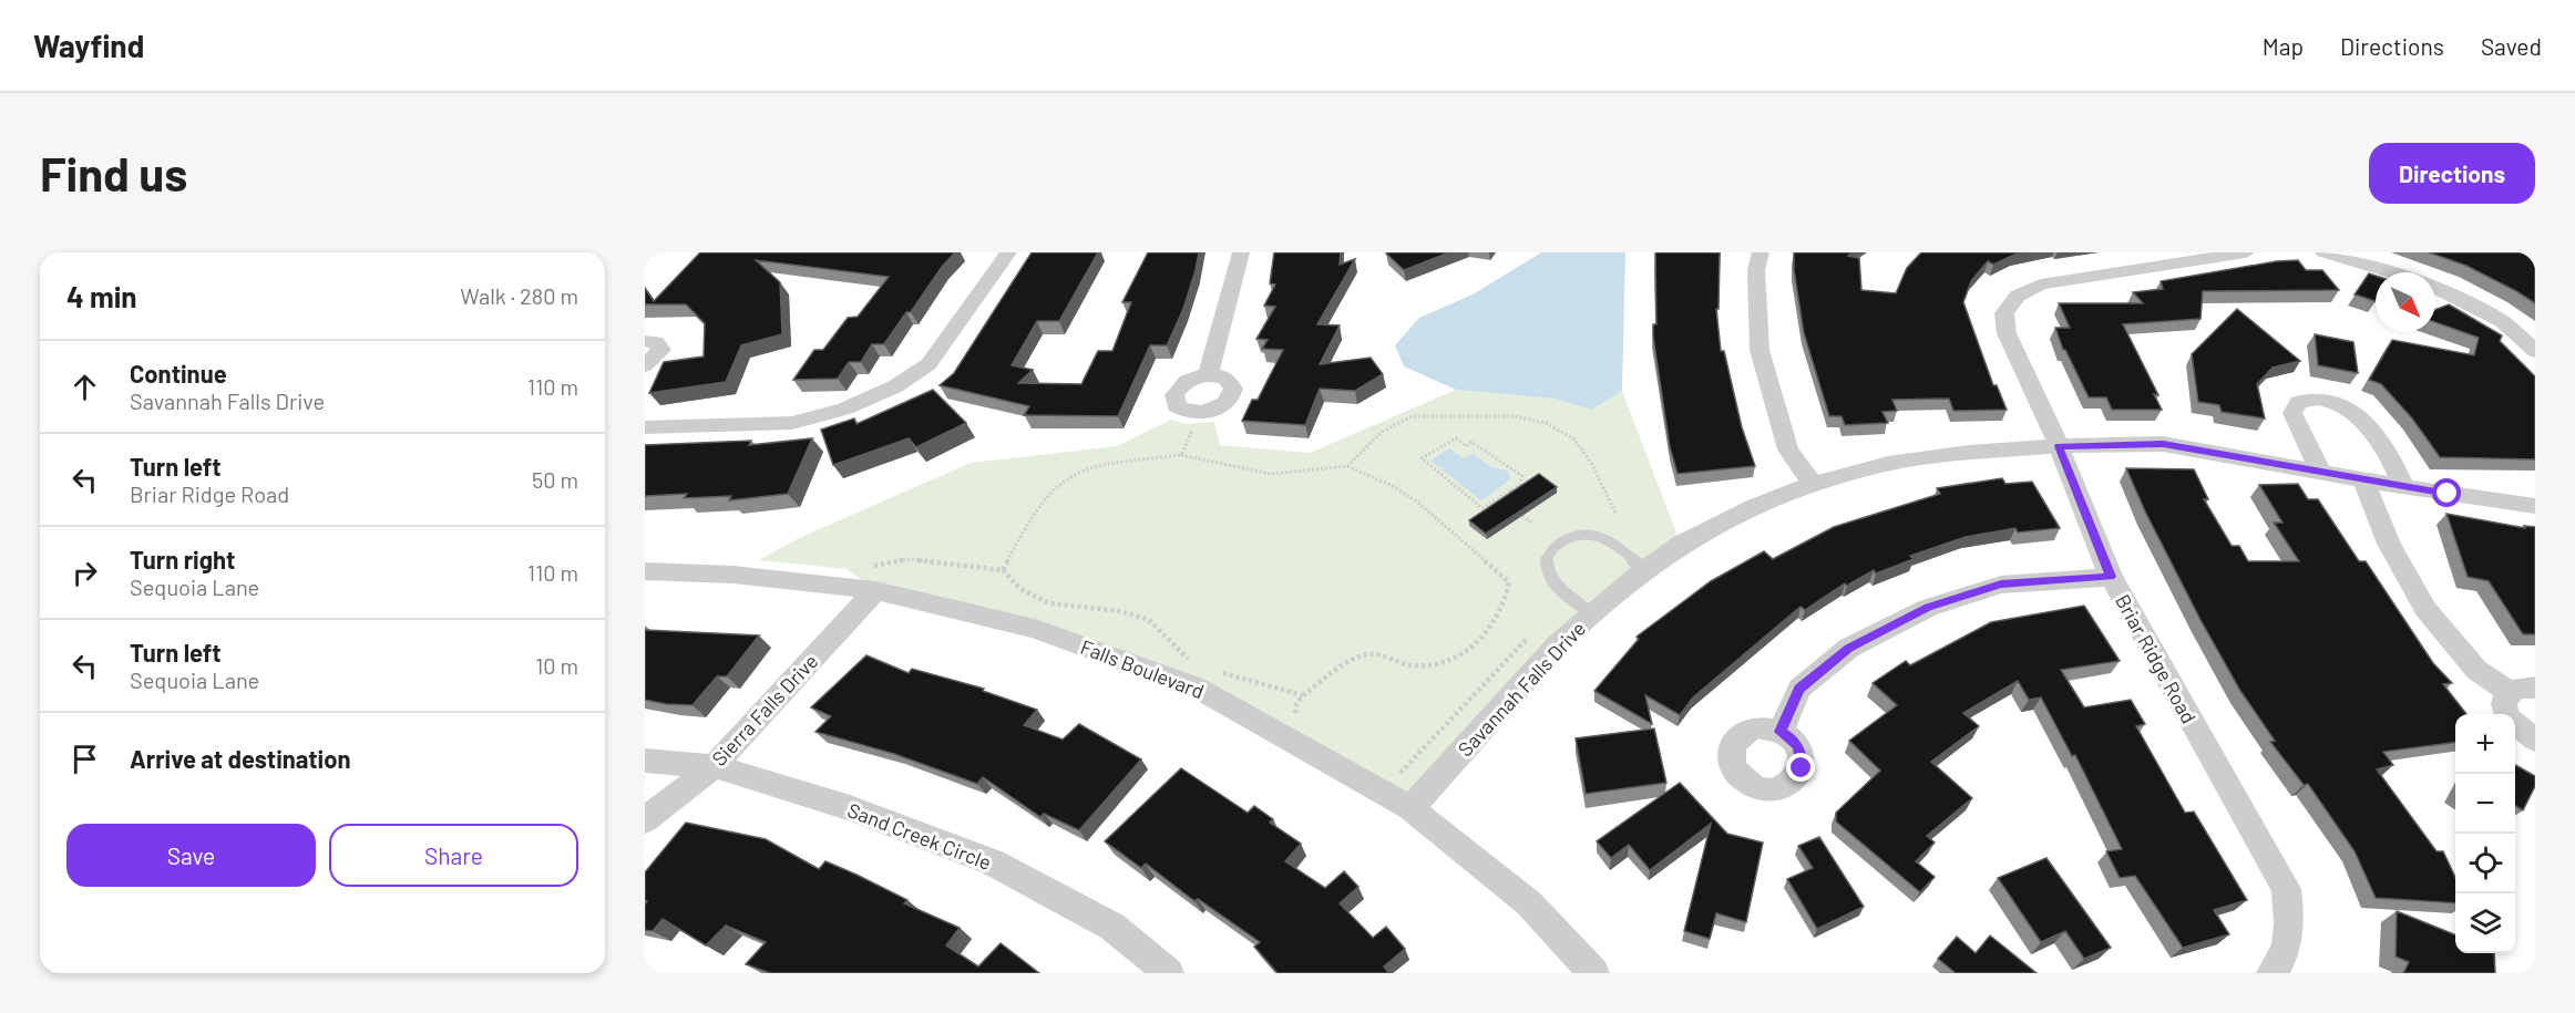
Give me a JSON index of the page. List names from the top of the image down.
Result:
{
  "streets": {
    "street": [
      "Briar Ridge Road",
      "Falls Boulevard",
      "Savannah Falls Drive",
      "Sierra Falls Drive",
      "Sand Creek Circle"
    ]
  },
  "crossings": [
    ["Briar Ridge Road", "Savannah Falls Drive"],
    ["Falls Boulevard", "Savannah Falls Drive"],
    ["Falls Boulevard", "Sierra Falls Drive"],
    ["Sierra Falls Drive", "Sand Creek Circle"]
  ],
  "north": "bottom right",
  "page": {
    "header": "Wayfind",
    "nav": ["Map", "Directions", "Saved"],
    "buttons": [
      "Directions",
      ["Save", "Share"]
    ],
    "title": "Find us",
    "heading": ["4 min", "Walk · 280 m"],
    "list": [
      ["Continue", "Savannah Falls Drive", "110 m"],
      ["Turn left", "Briar Ridge Road", "50 m"],
      ["Turn right", "Sequoia Lane", "110 m"],
      ["Turn left", "Sequoia Lane", "10 m"],
      "Arrive at destination"
    ],
    "map_buttons": ["+", "−"]
  }
}
